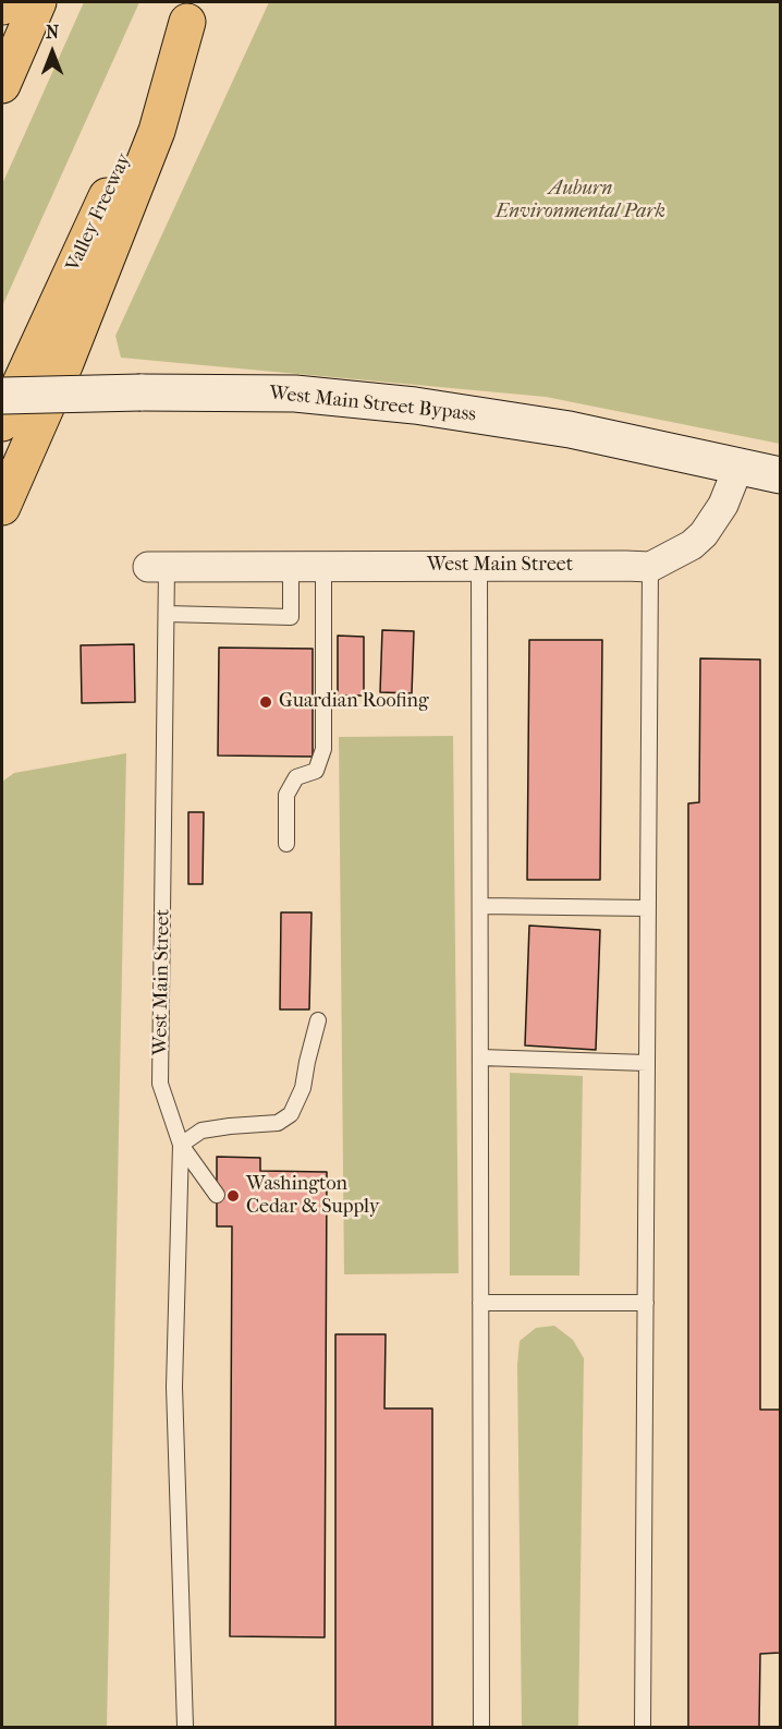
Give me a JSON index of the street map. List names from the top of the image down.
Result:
{
  "streets": {
    "highway": ["Valley Freeway"],
    "main road": ["West Main Street Bypass"],
    "street": ["West Main Street"]
  },
  "crossings": [
    ["West Main Street Bypass", "West Main Street"]
  ],
  "parks": ["Auburn Environmental Park"],
  "places": ["Guardian Roofing", "Washington Cedar & Supply"],
  "north": "top"
}
